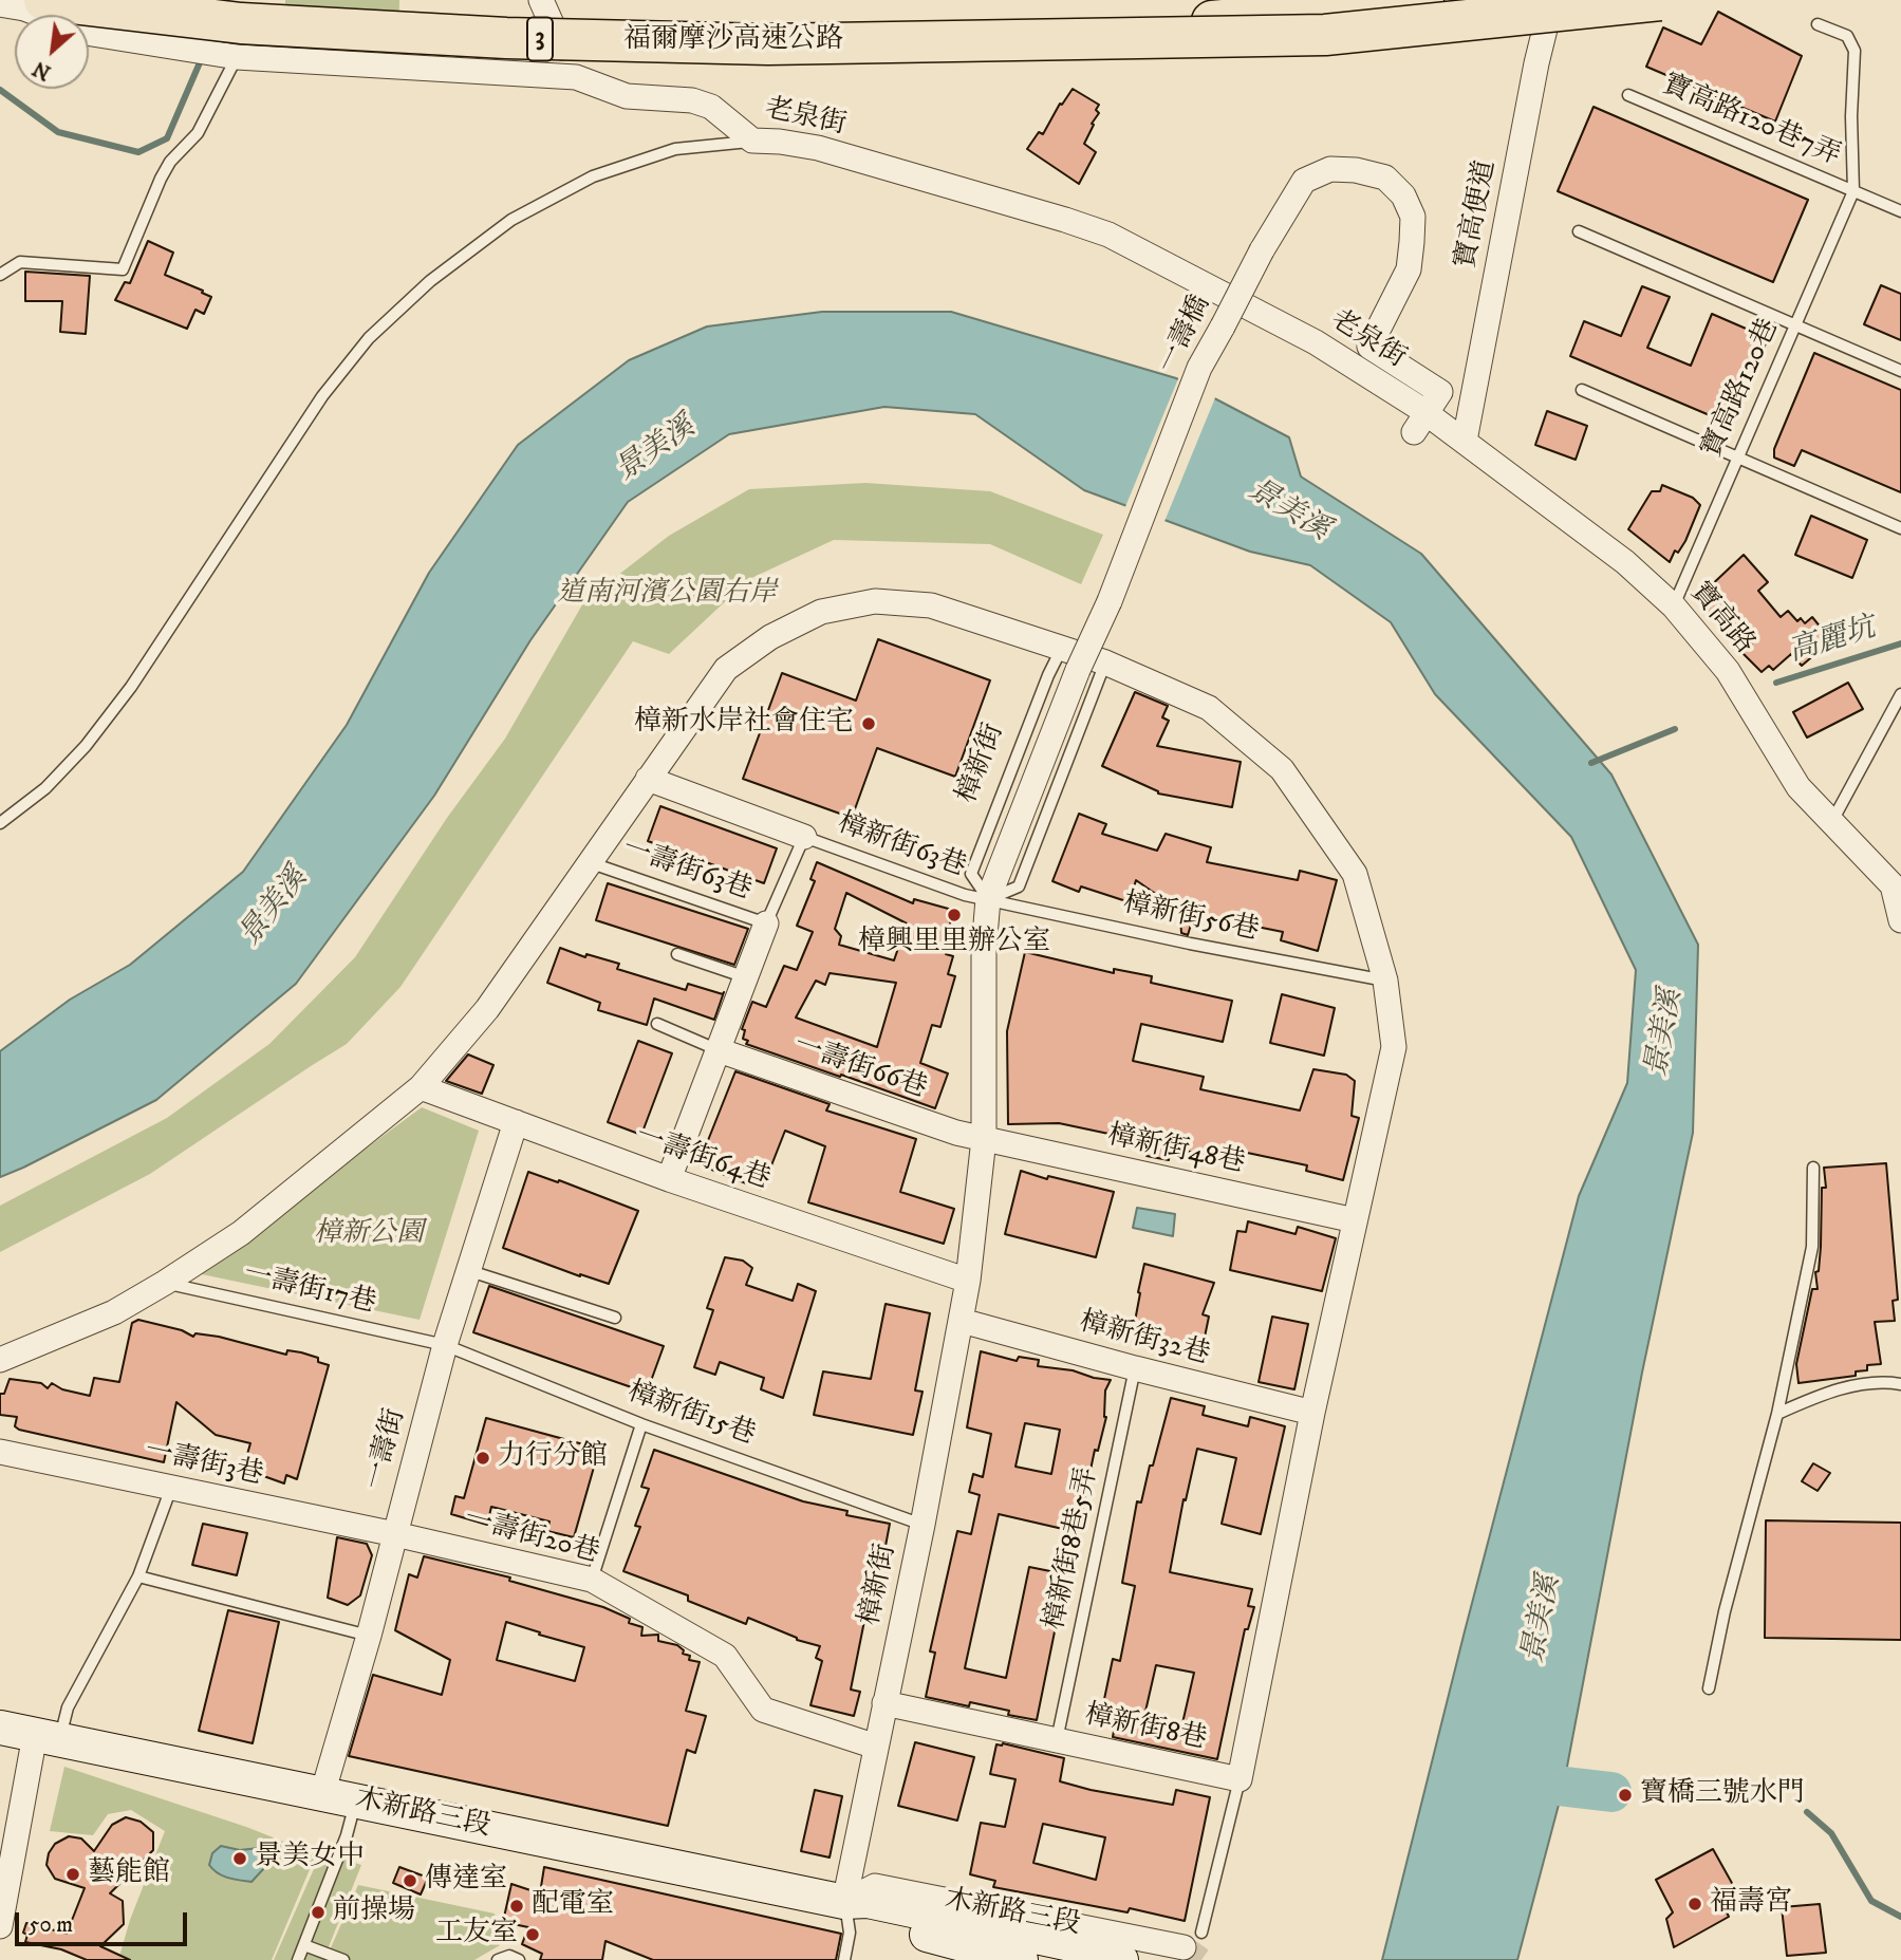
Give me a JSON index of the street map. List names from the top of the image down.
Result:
{
  "streets": {
    "highway": ["3", "福爾摩沙高速公路"],
    "main road": ["木新路三段"],
    "street": [
      "老泉街",
      "寶高便道",
      "一壽橋",
      "寶高路",
      "樟新街",
      "一壽街66巷",
      "樟新街48巷",
      "一壽街64巷",
      "樟新街32巷",
      "一壽街",
      "一壽街3巷",
      "一壽街20巷",
      "樟新街8巷"
    ],
    "lane": [
      "寶高路120巷7弄",
      "寶高路120巷",
      "樟新街63巷",
      "一壽街63巷",
      "樟新街56巷",
      "一壽街17巷",
      "樟新街15巷",
      "樟新街8巷5弄"
    ]
  },
  "crossings": [
    ["福爾摩沙高速公路", "老泉街"],
    ["老泉街", "寶高便道"],
    ["老泉街", "一壽橋"],
    ["老泉街", "寶高路"],
    ["寶高路120巷7弄", "寶高路120巷"],
    ["寶高便道", "寶高路"],
    ["一壽橋", "樟新街"],
    ["一壽橋", "樟新街63巷"],
    ["一壽橋", "樟新街56巷"],
    ["寶高路120巷", "寶高路"],
    ["樟新街", "樟新街63巷"],
    ["樟新街", "樟新街56巷"],
    ["樟新街", "一壽街66巷"],
    ["樟新街", "樟新街48巷"],
    ["樟新街", "一壽街64巷"],
    ["樟新街", "樟新街32巷"],
    ["樟新街", "樟新街15巷"],
    ["樟新街", "一壽街20巷"],
    ["樟新街", "樟新街8巷"],
    ["樟新街", "木新路三段"],
    ["樟新街63巷", "一壽街63巷"],
    ["樟新街63巷", "樟新街56巷"],
    ["一壽街66巷", "樟新街48巷"],
    ["一壽街64巷", "一壽街"],
    ["一壽街17巷", "樟新街15巷"],
    ["一壽街17巷", "一壽街"],
    ["樟新街32巷", "樟新街8巷5弄"],
    ["樟新街15巷", "一壽街"],
    ["一壽街", "一壽街3巷"],
    ["一壽街", "一壽街20巷"],
    ["一壽街", "木新路三段"],
    ["一壽街3巷", "一壽街20巷"],
    ["樟新街8巷5弄", "樟新街8巷"]
  ],
  "water": ["景美溪", "高麗坑"],
  "parks": ["道南河濱公園右岸", "樟新公園"],
  "places": [
    "樟新水岸社會住宅",
    "樟興里里辦公室",
    "力行分館",
    "寶橋三號水門",
    "景美女中",
    "藝能館",
    "傳達室",
    "福壽宮",
    "配電室",
    "前操場",
    "工友室"
  ],
  "scale_bar": "50 m",
  "north": "bottom left"
}
